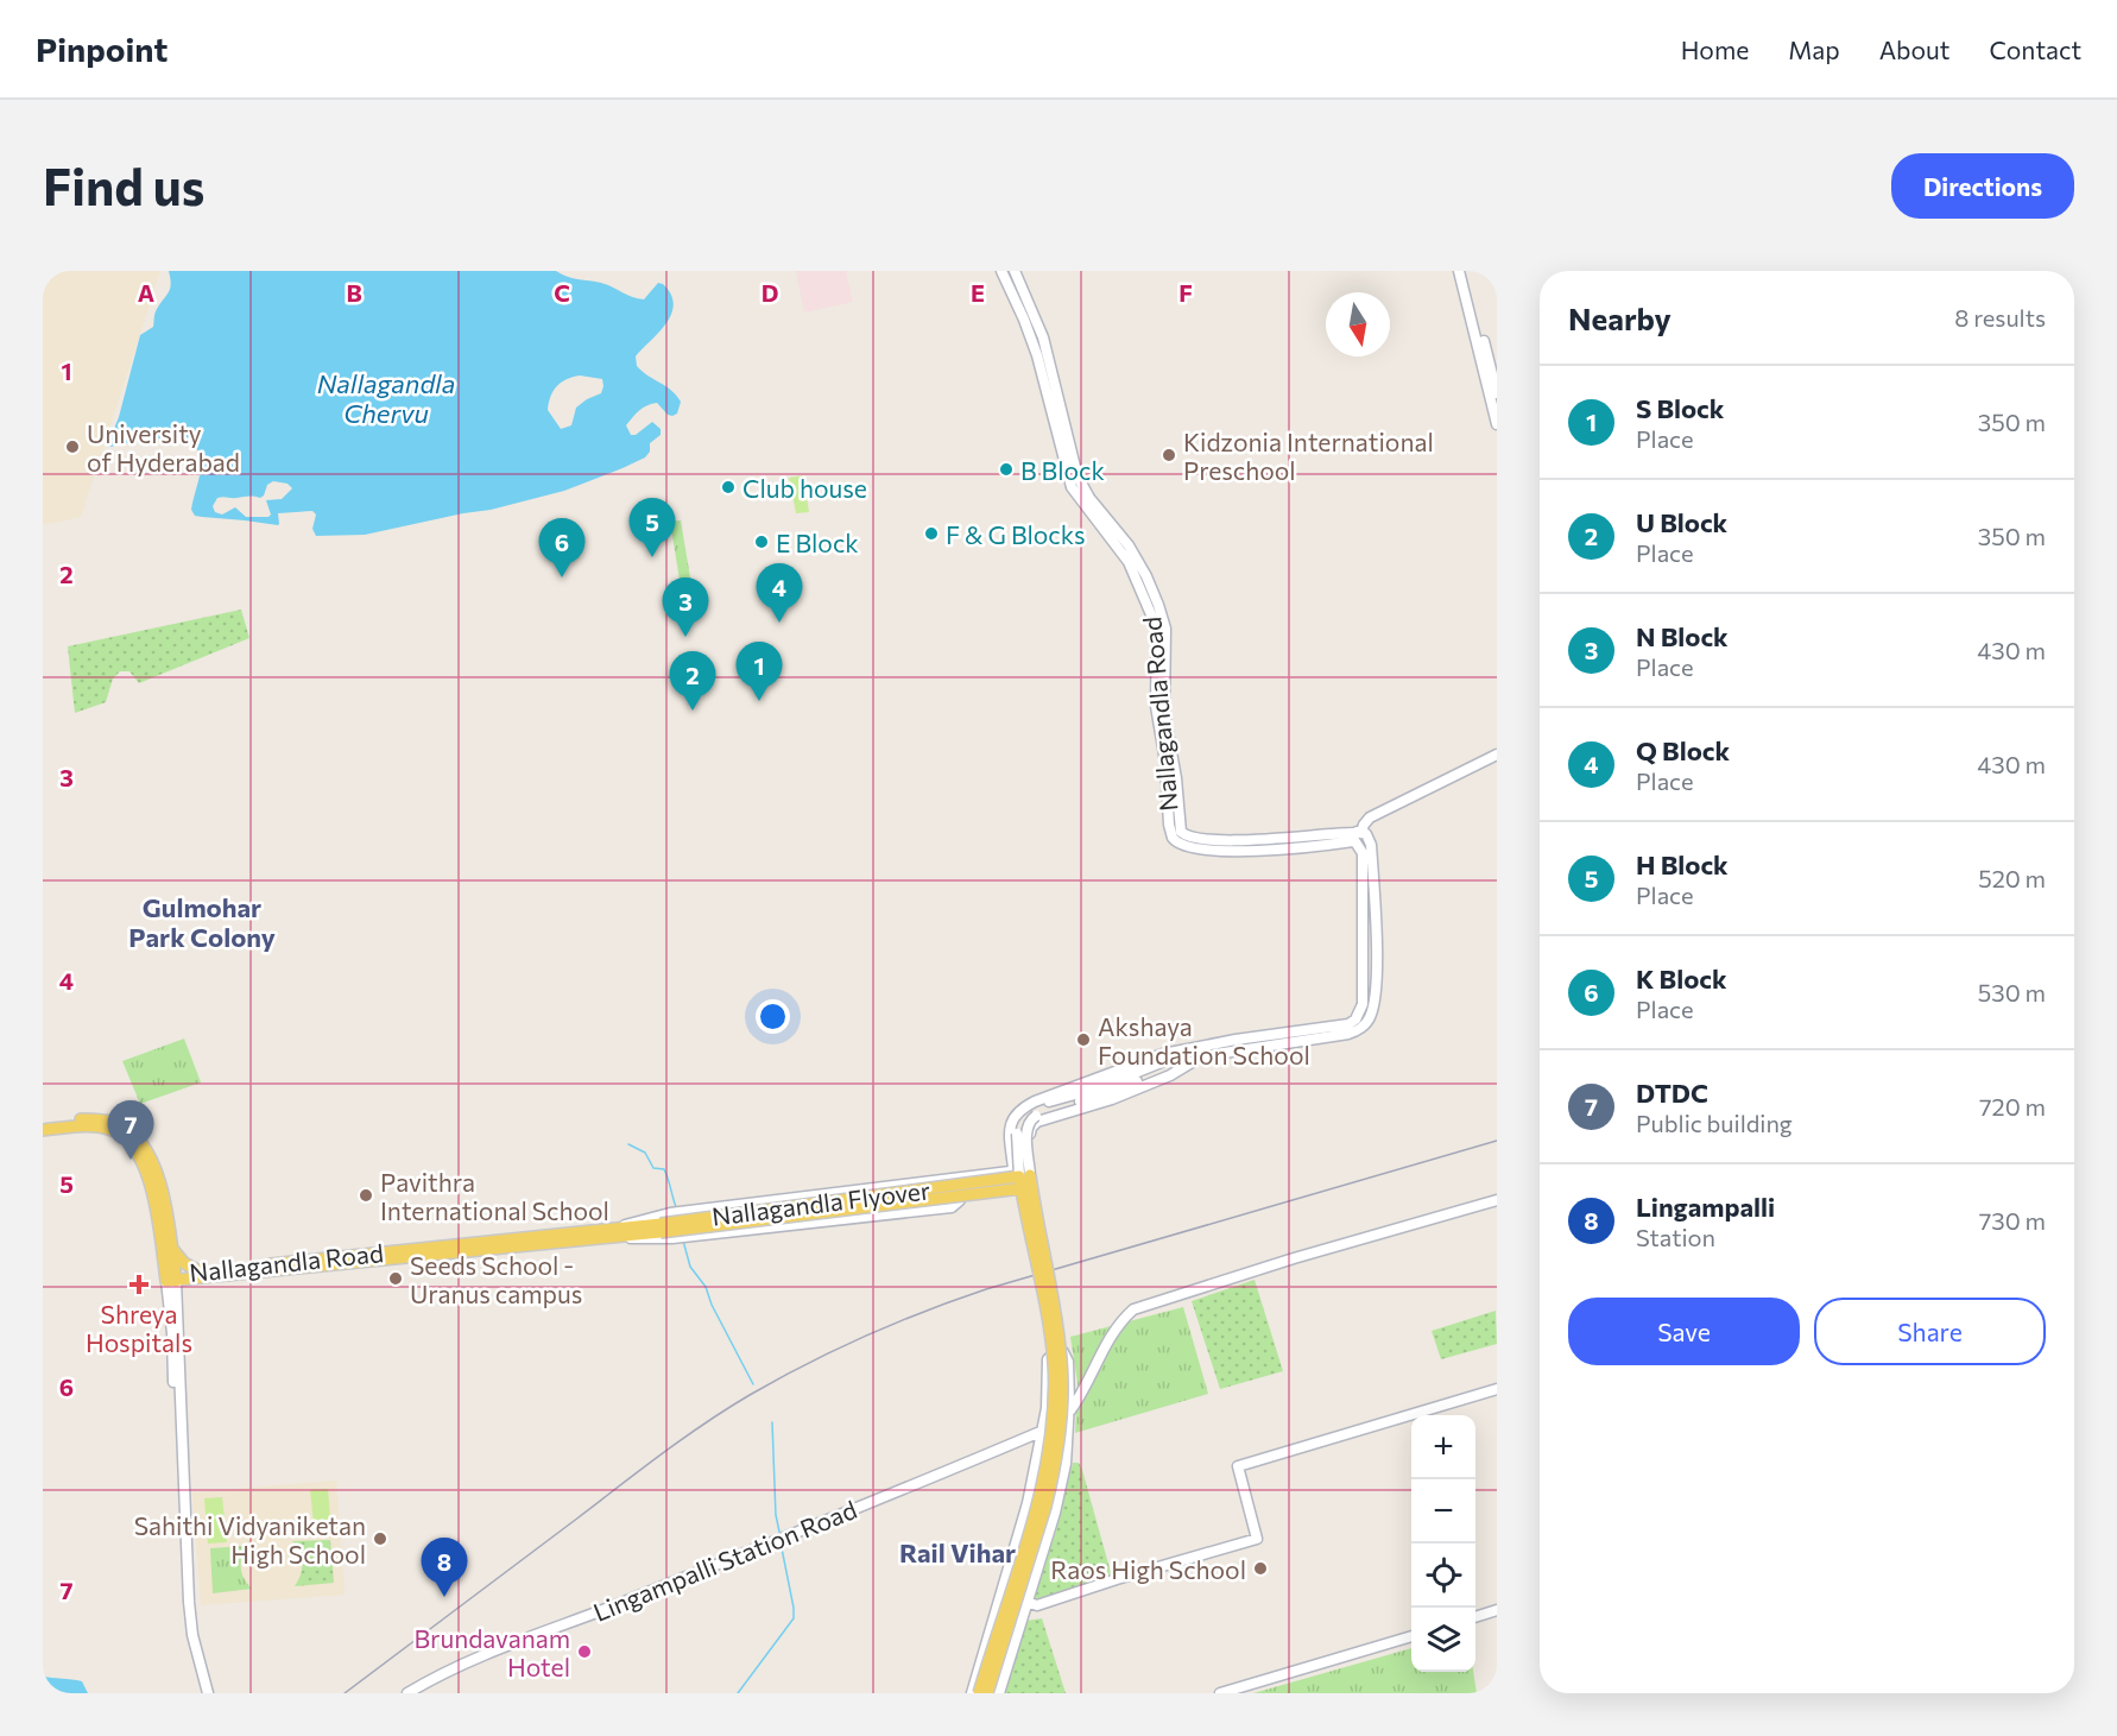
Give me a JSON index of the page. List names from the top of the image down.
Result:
{
  "streets": {
    "main road": ["Nallagandla Road", "Nallagandla Flyover"],
    "street": ["Lingampalli Station Road"]
  },
  "crossings": [
    ["Nallagandla Road", "Nallagandla Flyover"]
  ],
  "districts": ["Gulmohar Park Colony", "Rail Vihar"],
  "water": ["Nallagandla Chervu"],
  "places": {
    "other": [
      "University of Hyderabad",
      "Kidzonia International Preschool",
      "B Block",
      "Club house",
      "F & G Blocks",
      "E Block",
      "Akshaya Foundation School",
      "Pavithra International School",
      "Seeds School - Uranus campus",
      "Sahithi Vidyaniketan High School",
      "Raos High School",
      "Brundavanam Hotel"
    ],
    "health": ["Shreya Hospitals"]
  },
  "north": "bottom",
  "page": {
    "header": "Pinpoint",
    "nav": [
      "Home",
      "Map",
      "About",
      "Contact"
    ],
    "buttons": [
      "Directions",
      ["Save", "Share"]
    ],
    "title": "Find us",
    "heading": ["Nearby", "8 results"],
    "list": [
      {
        "mark": "1",
        "name": "S Block",
        "note": "Place",
        "value": "350 m"
      },
      {
        "mark": "2",
        "name": "U Block",
        "note": "Place",
        "value": "350 m"
      },
      {
        "mark": "3",
        "name": "N Block",
        "note": "Place",
        "value": "430 m"
      },
      {
        "mark": "4",
        "name": "Q Block",
        "note": "Place",
        "value": "430 m"
      },
      {
        "mark": "5",
        "name": "H Block",
        "note": "Place",
        "value": "520 m"
      },
      {
        "mark": "6",
        "name": "K Block",
        "note": "Place",
        "value": "530 m"
      },
      {
        "mark": "7",
        "name": "DTDC",
        "note": "Public building",
        "value": "720 m"
      },
      {
        "mark": "8",
        "name": "Lingampalli",
        "note": "Station",
        "value": "730 m"
      }
    ],
    "pins": [
      "5",
      "6",
      "4",
      "3",
      "1",
      "2",
      "7",
      "8"
    ],
    "map_buttons": ["+", "−"]
  },
  "grid": {
    "columns": [
      "A",
      "B",
      "C",
      "D",
      "E",
      "F"
    ],
    "rows": [
      "1",
      "2",
      "3",
      "4",
      "5",
      "6",
      "7"
    ]
  }
}
